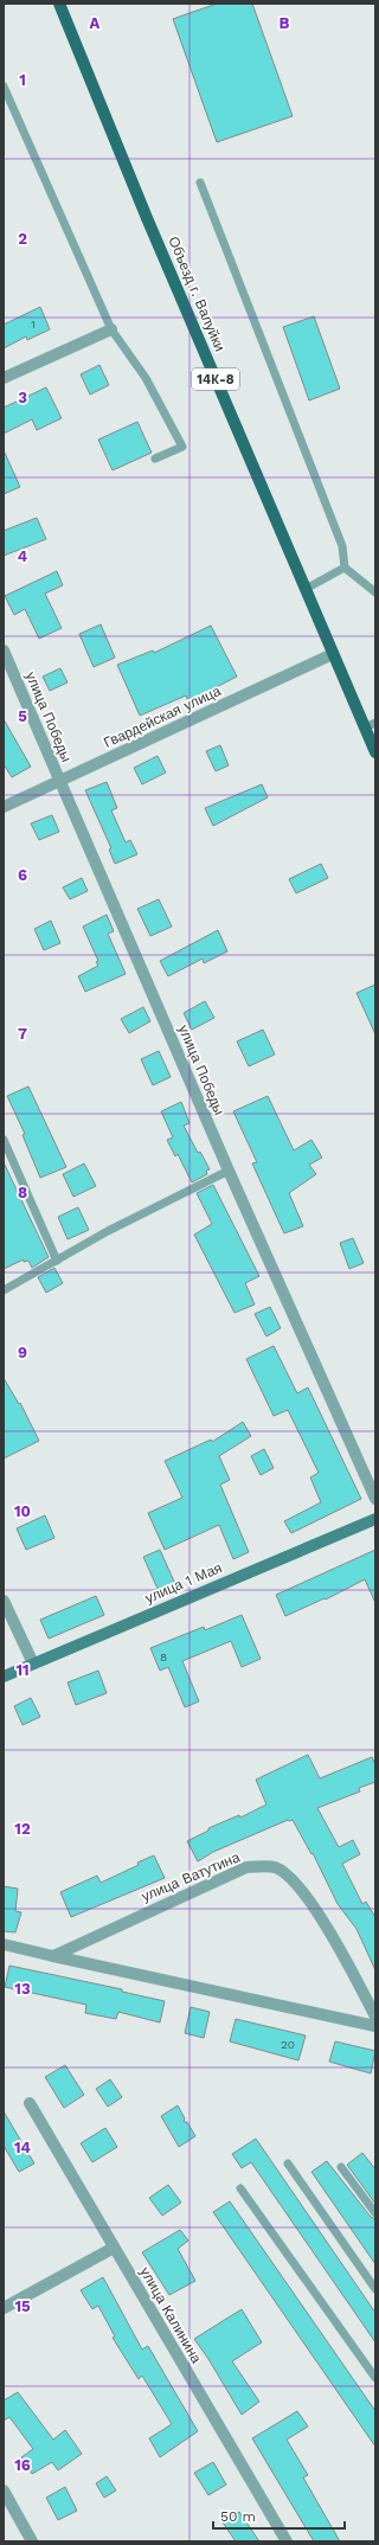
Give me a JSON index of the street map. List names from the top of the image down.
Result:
{
  "streets": {
    "main road": ["Объезд г. Валуйки", "14К-8", "улица 1 Мая"],
    "street": [
      "улица Победы",
      "Гвардейская улица",
      "улица Ватутина",
      "улица Калинина"
    ]
  },
  "crossings": [
    ["Объезд г. Валуйки", "Гвардейская улица"],
    ["улица Победы", "Гвардейская улица"]
  ],
  "house_numbers": ["1", "8", "20"],
  "scale_bar": "50 m",
  "grid": {
    "columns": ["A", "B"],
    "rows": [
      "1",
      "2",
      "3",
      "4",
      "5",
      "6",
      "7",
      "8",
      "9",
      "10",
      "11",
      "12",
      "13",
      "14",
      "15",
      "16"
    ]
  }
}
